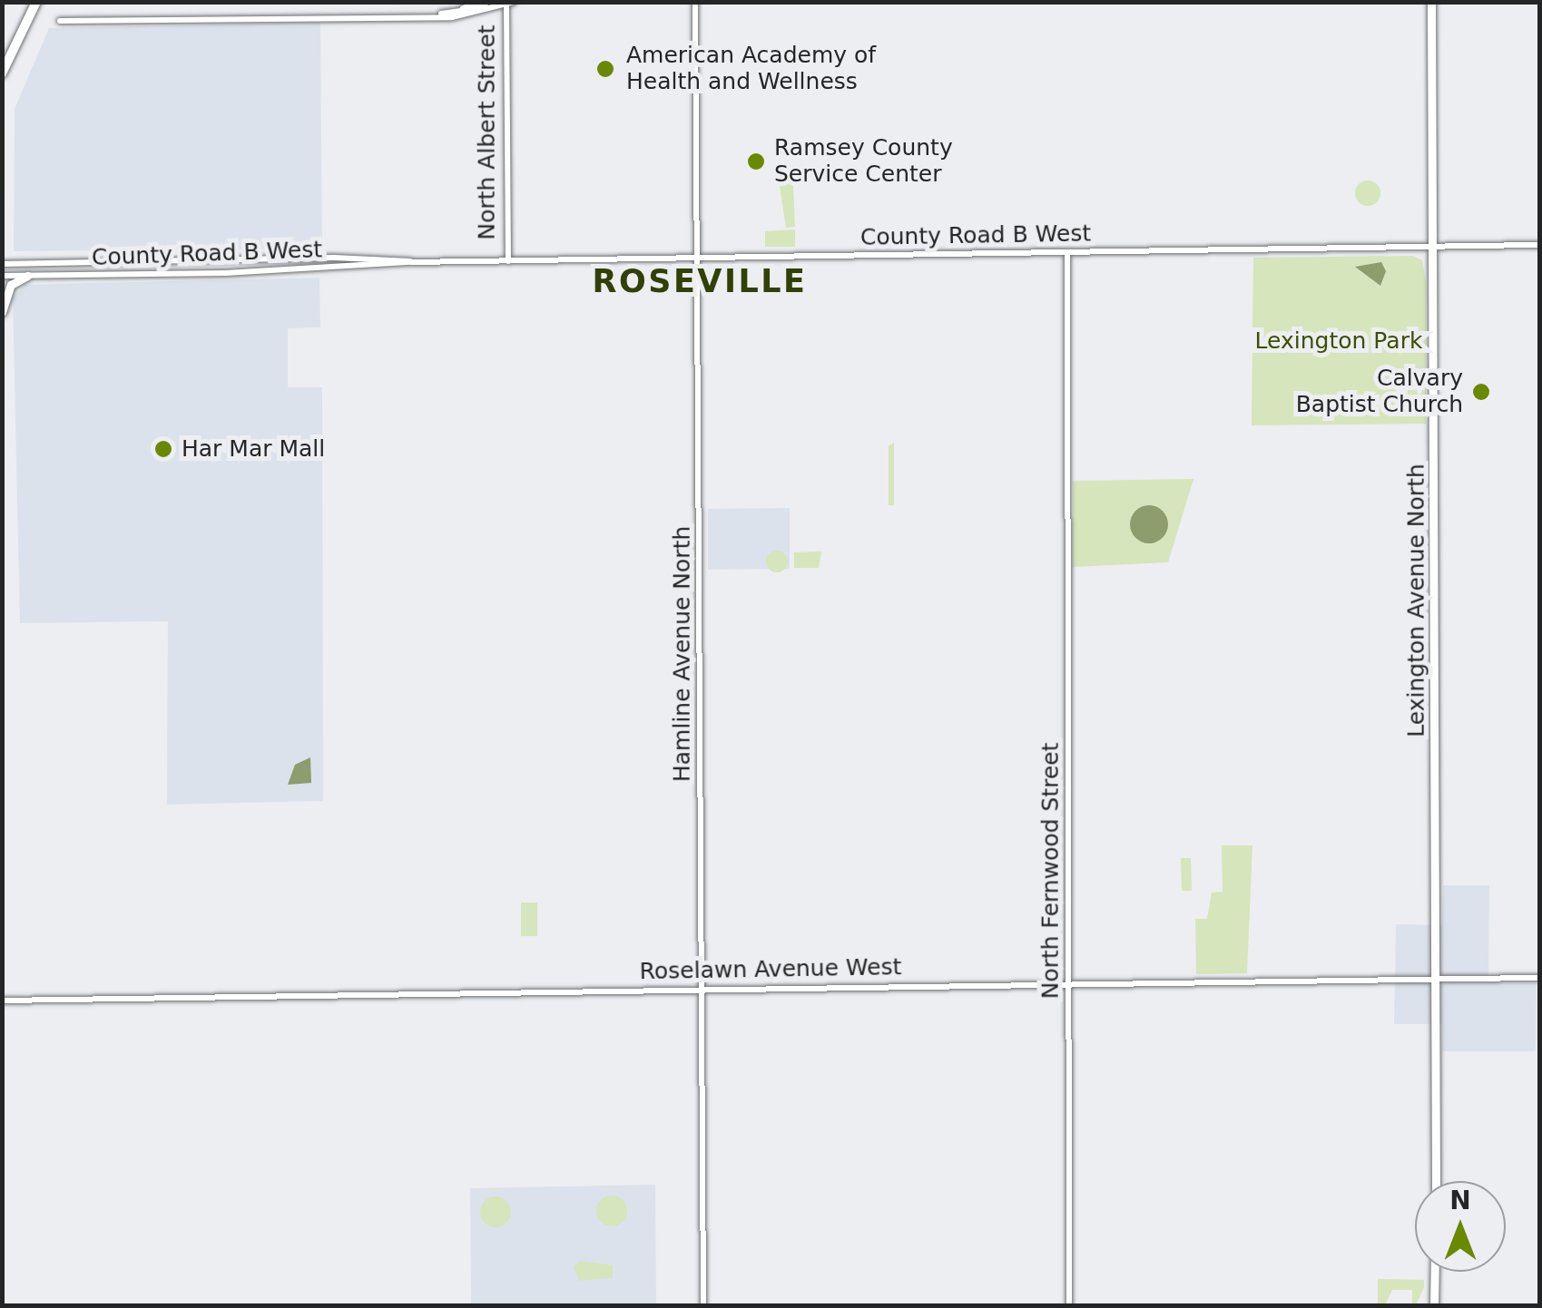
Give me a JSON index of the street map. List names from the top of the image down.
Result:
{
  "streets": {
    "main road": ["Lexington Avenue North"],
    "street": [
      "North Albert Street",
      "County Road B West",
      "Hamline Avenue North",
      "North Fernwood Street",
      "Roselawn Avenue West"
    ]
  },
  "crossings": [
    ["North Albert Street", "County Road B West"],
    ["County Road B West", "Lexington Avenue North"],
    ["County Road B West", "Hamline Avenue North"],
    ["County Road B West", "North Fernwood Street"],
    ["Lexington Avenue North", "Roselawn Avenue West"],
    ["Hamline Avenue North", "Roselawn Avenue West"],
    ["North Fernwood Street", "Roselawn Avenue West"]
  ],
  "districts": ["ROSEVILLE"],
  "parks": ["Lexington Park"],
  "places": [
    "American Academy of Health and Wellness",
    "Ramsey County Service Center",
    "Calvary Baptist Church",
    "Har Mar Mall"
  ],
  "north": "top"
}
